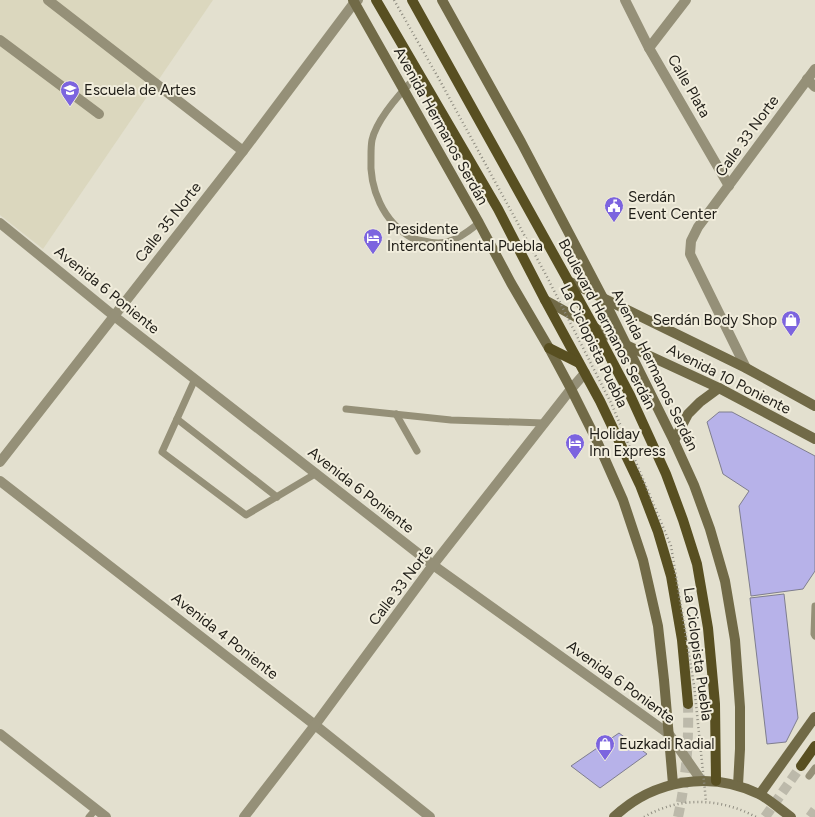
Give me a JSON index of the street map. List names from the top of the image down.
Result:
{
  "streets": {
    "main road": ["Avenida Hermanos Serdán", "Boulevard Hermanos Serdán", "Avenida 10 Poniente"],
    "street": [
      "Calle Plata",
      "Calle 33 Norte",
      "Calle 35 Norte",
      "Avenida 6 Poniente",
      "Avenida 4 Poniente"
    ],
    "path": ["La Ciclopista Puebla"]
  },
  "crossings": [
    ["Calle Plata", "Calle 33 Norte"],
    ["Avenida Hermanos Serdán", "Calle 33 Norte"],
    ["Avenida Hermanos Serdán", "Calle 35 Norte"],
    ["Avenida Hermanos Serdán", "Avenida 6 Poniente"],
    ["Avenida Hermanos Serdán", "Avenida 10 Poniente"],
    ["Calle 33 Norte", "Avenida 6 Poniente"],
    ["Calle 33 Norte", "Avenida 10 Poniente"],
    ["Calle 33 Norte", "Avenida 4 Poniente"],
    ["Calle 35 Norte", "Avenida 6 Poniente"],
    ["Boulevard Hermanos Serdán", "Avenida 10 Poniente"]
  ],
  "places": {
    "school or university": ["Escuela de Artes"],
    "public building": ["Serdán Event Center"],
    "hotel": ["Presidente Intercontinental Puebla", "Holiday Inn Express"],
    "shop": ["Serdán Body Shop", "Euzkadi Radial"]
  }
}
